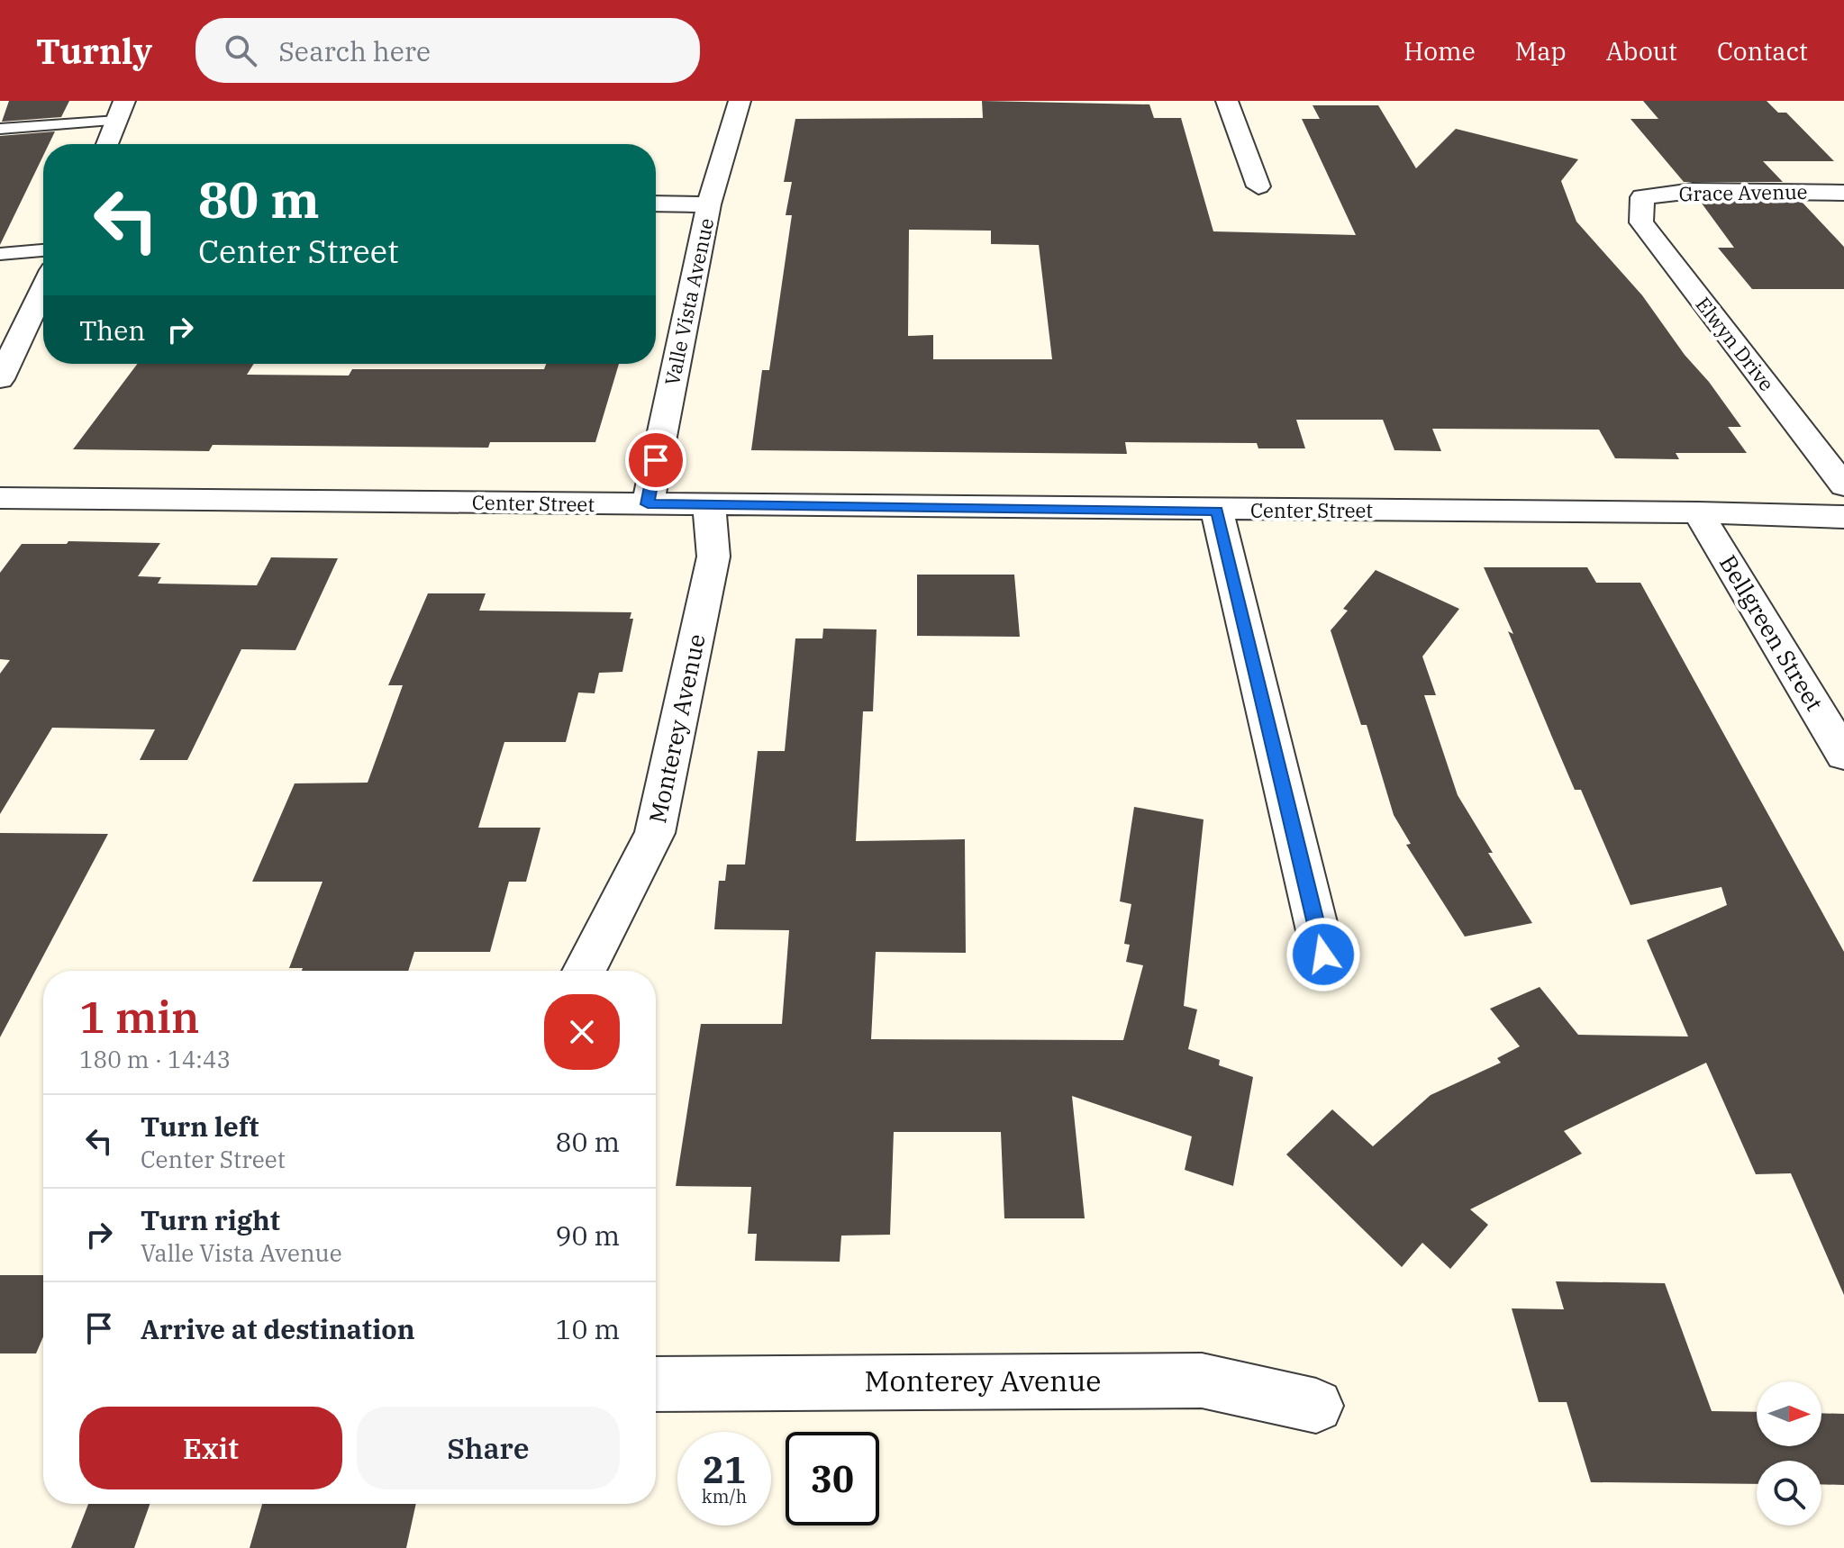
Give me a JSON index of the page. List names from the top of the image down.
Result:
{
  "streets": {
    "street": [
      "Grace Avenue",
      "Valle Vista Avenue",
      "Elwyn Drive",
      "Center Street",
      "Bellgreen Street",
      "Monterey Avenue"
    ]
  },
  "crossings": [
    ["Grace Avenue", "Elwyn Drive"],
    ["Valle Vista Avenue", "Center Street"],
    ["Center Street", "Bellgreen Street"],
    ["Center Street", "Monterey Avenue"]
  ],
  "north": "right",
  "page": {
    "header": "Turnly",
    "search": "Search here",
    "nav": [
      "Home",
      "Map",
      "About",
      "Contact"
    ],
    "turn": ["80 m", "Center Street"],
    "then": "Then",
    "heading": ["1 min", "180 m · 14:43"],
    "list": [
      {
        "name": "Turn left",
        "note": "Center Street",
        "value": "80 m"
      },
      {
        "name": "Turn right",
        "note": "Valle Vista Avenue",
        "value": "90 m"
      },
      {
        "name": "Arrive at destination",
        "value": "10 m"
      }
    ],
    "buttons": ["Exit", "Share"],
    "speed": "21 km/h",
    "limit": "30"
  }
}
